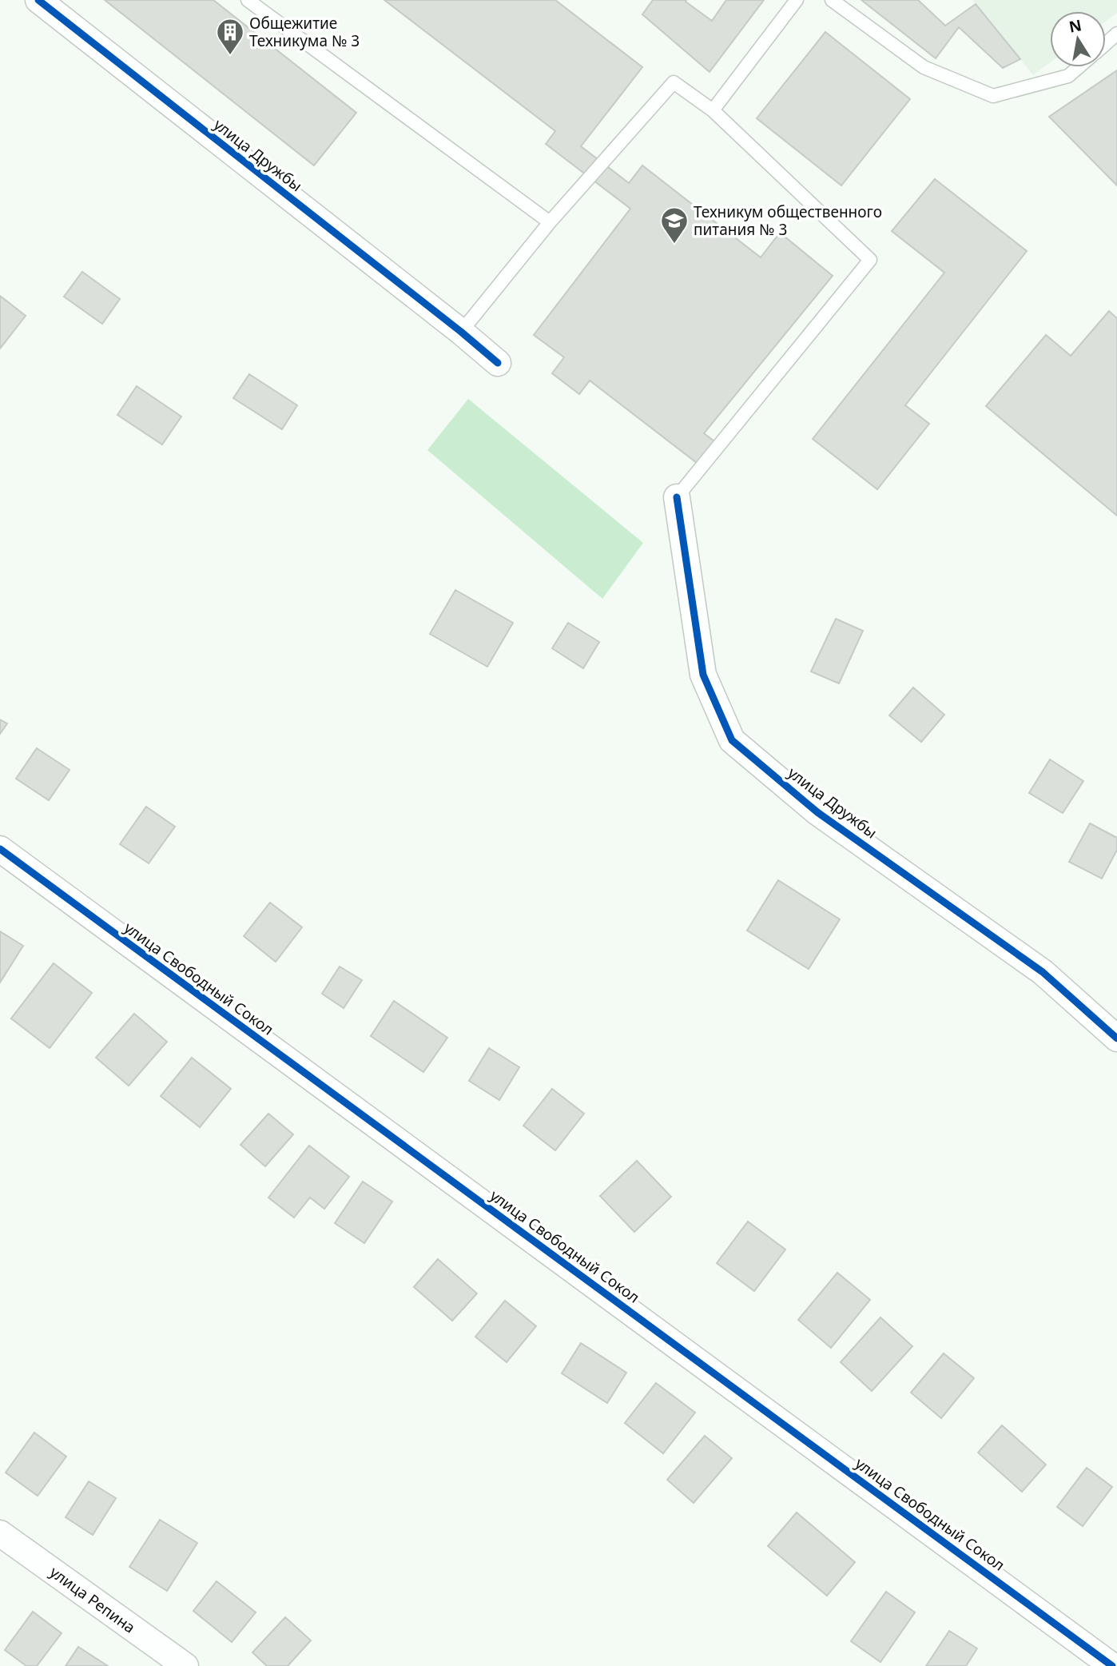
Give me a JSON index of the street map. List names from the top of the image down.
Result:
{
  "streets": {
    "street": ["улица Дружбы", "улица Свободный Сокол", "улица Репина"]
  },
  "places": {
    "building": ["Общежитие Техникума № 3"],
    "school or university": ["Техникум общественного питания № 3"]
  },
  "north": "top"
}
